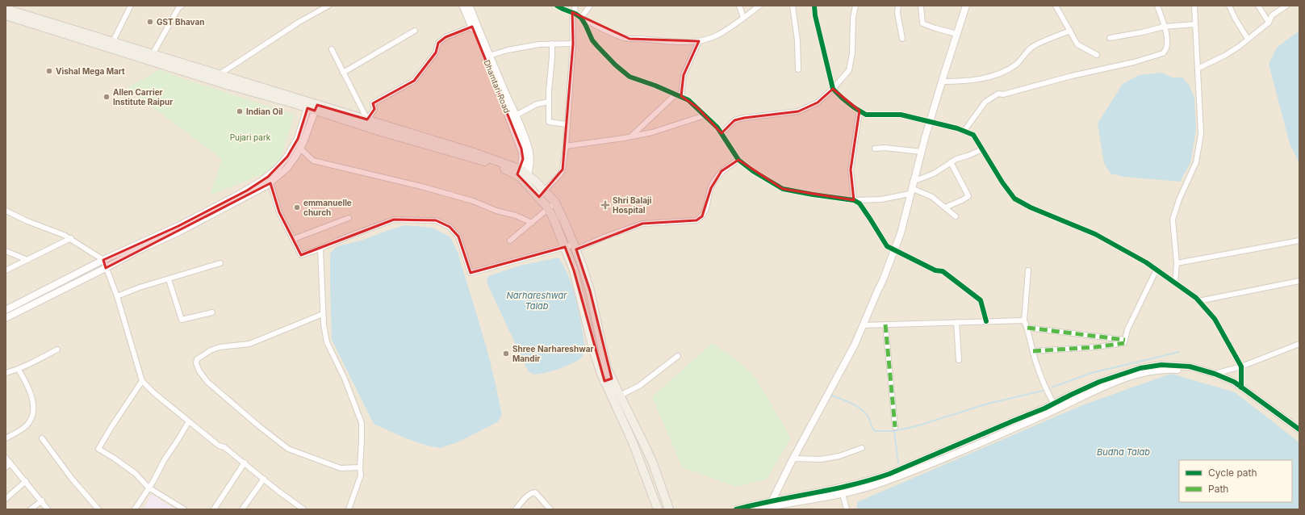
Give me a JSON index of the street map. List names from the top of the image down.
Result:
{
  "streets": {
    "main road": ["Dhamtari Road"]
  },
  "water": ["Narhareshwar Talab", "Budha Talab"],
  "parks": ["Pujari park"],
  "places": {
    "other": [
      "GST Bhavan",
      "Vishal Mega Mart",
      "Allen Carrier Institute Raipur",
      "Indian Oil",
      "emmanuelle church",
      "Shree Narhareshwar Mandir"
    ],
    "health": ["Shri Balaji Hospital"]
  },
  "legend": ["Cycle path", "Path"]
}
